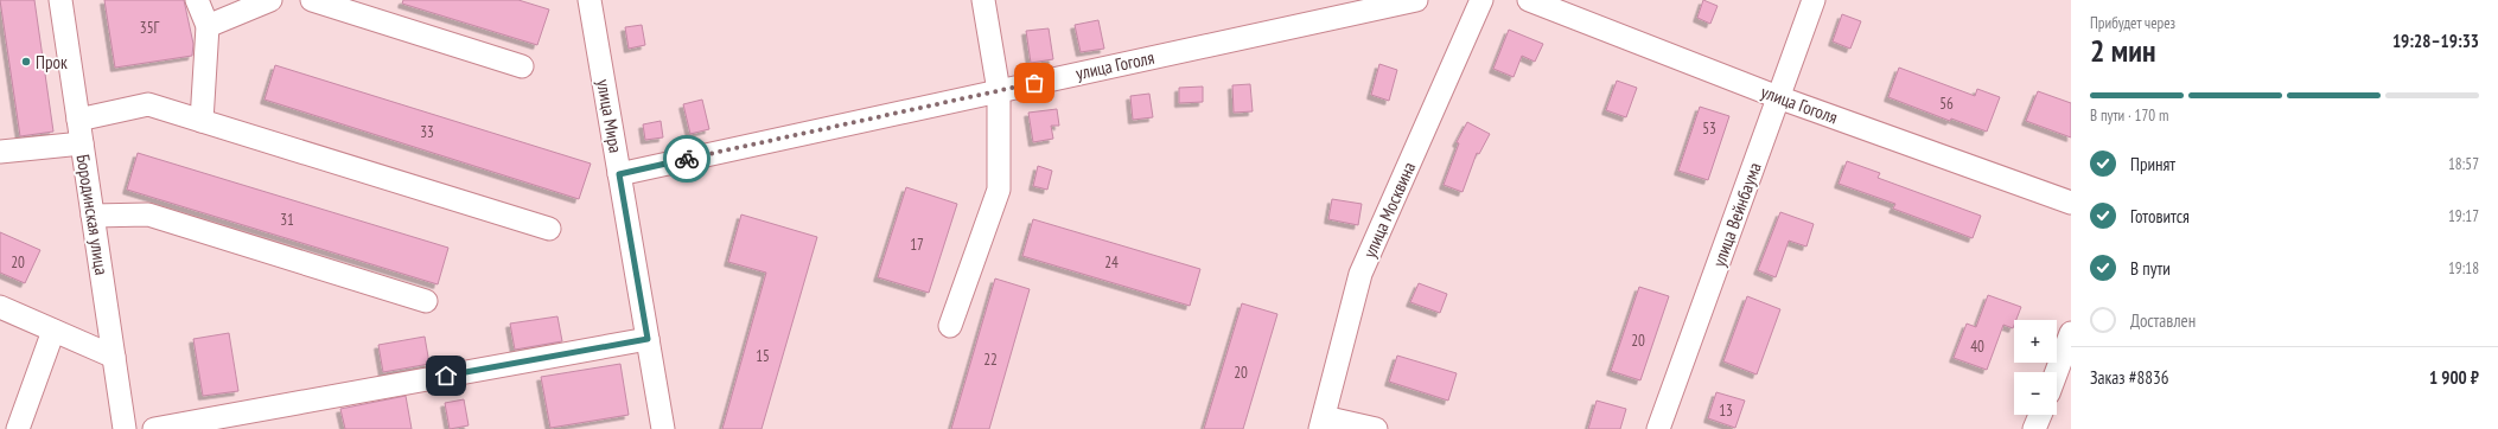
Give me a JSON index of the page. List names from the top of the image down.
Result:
{
  "streets": {
    "street": [
      "улица Гоголя",
      "улица Мира",
      "улица Москвина",
      "Бородинская улица",
      "улица Вейнбаума"
    ]
  },
  "crossings": [
    ["улица Гоголя", "улица Мира"],
    ["улица Гоголя", "улица Вейнбаума"]
  ],
  "places": ["Прок"],
  "house_numbers": [
    "35Г",
    "56",
    "53",
    "33",
    "31",
    "17",
    "20",
    "24",
    "20",
    "40",
    "15",
    "22",
    "20",
    "13"
  ],
  "page": {
    "heading": ["2 мин", "Прибудет через", "19:28–19:33"],
    "panel": ["Заказ #8836", "1 900 ₽"],
    "bar": "В пути · 170 m",
    "list": [
      ["Принят", "18:57"],
      ["Готовится", "19:17"],
      ["В пути", "19:18"],
      "Доставлен"
    ],
    "map_buttons": ["+", "−"]
  }
}
